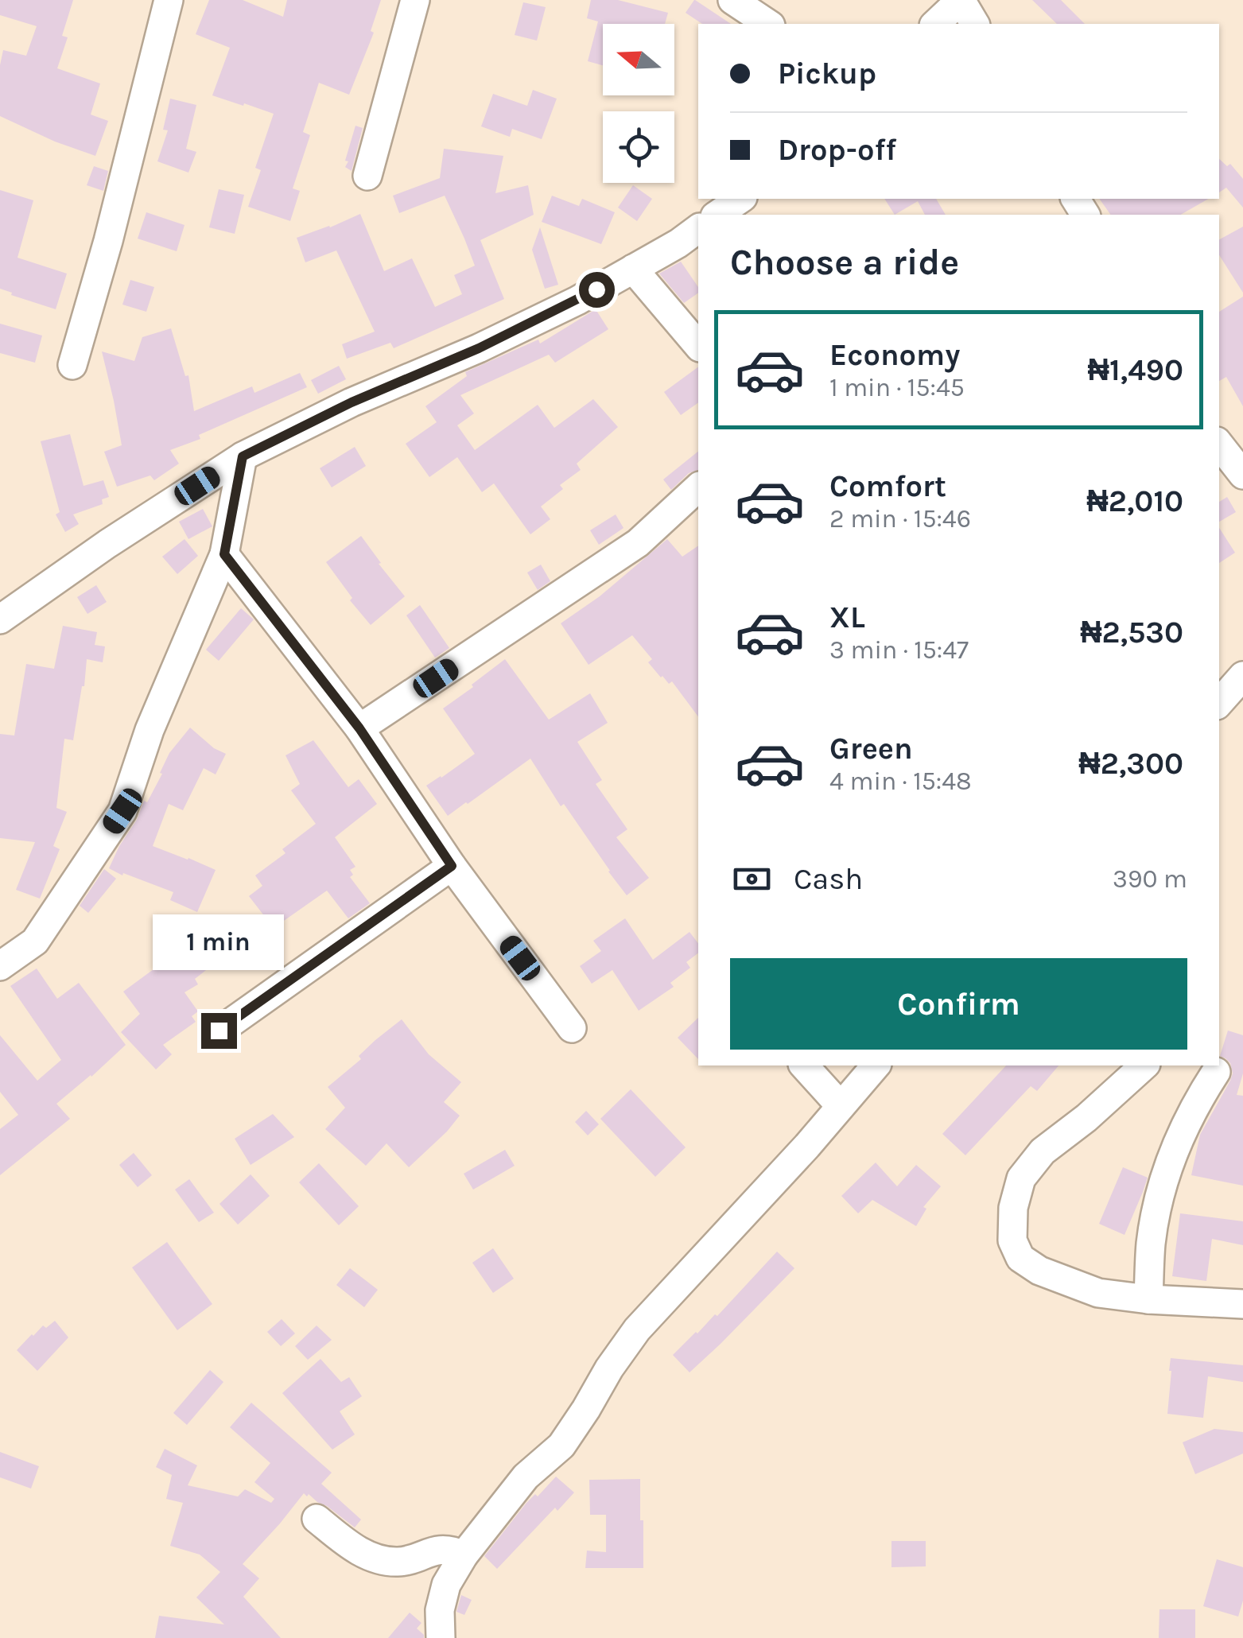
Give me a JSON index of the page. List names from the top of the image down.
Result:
{
  "north": "left",
  "page": {
    "banner": ["Pickup", "Drop-off"],
    "heading": "Choose a ride",
    "list": [
      {
        "name": "Economy",
        "note": "1 min · 15:45",
        "value": "₦1,490"
      },
      {
        "name": "Comfort",
        "note": "2 min · 15:46",
        "value": "₦2,010"
      },
      {
        "name": "XL",
        "note": "3 min · 15:47",
        "value": "₦2,530"
      },
      {
        "name": "Green",
        "note": "4 min · 15:48",
        "value": "₦2,300"
      }
    ],
    "pay": ["Cash", "390 m"],
    "bubble": "1 min",
    "buttons": "Confirm"
  }
}
